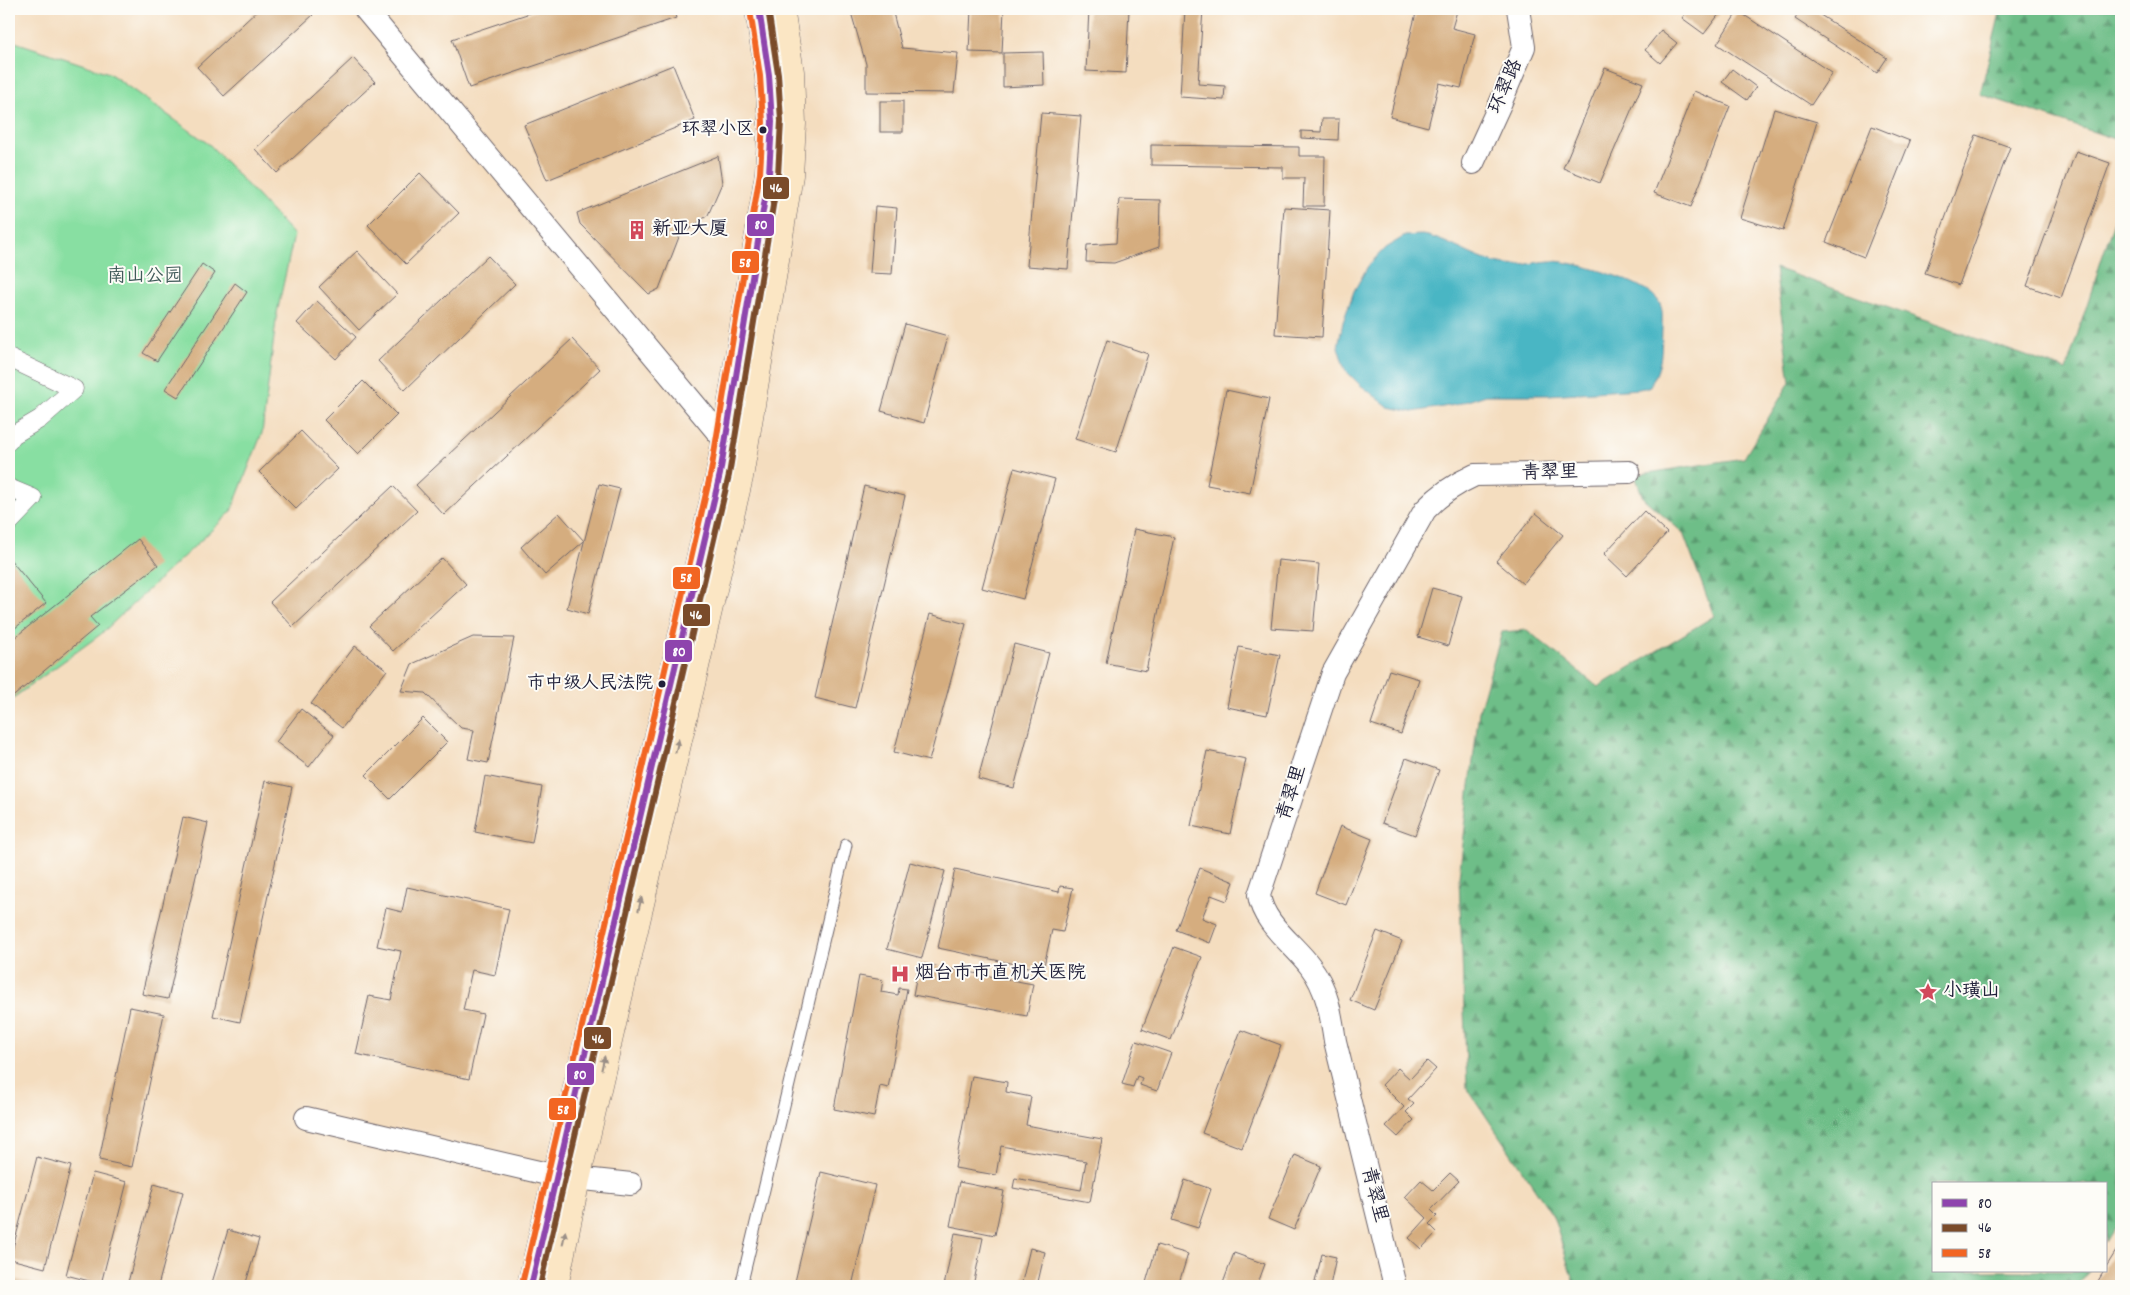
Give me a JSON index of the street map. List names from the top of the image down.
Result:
{
  "streets": {
    "street": ["环翠路", "青翠里"]
  },
  "parks": ["南山公园"],
  "places": {
    "other": ["环翠小区", "市中级人民法院"],
    "building": ["新亚大厦"],
    "hospital": ["烟台市市直机关医院"],
    "place": ["小璜山"]
  },
  "lines": ["transit line 80", "transit line 46", "transit line 58"],
  "legend": ["80", "46", "58"]
}
